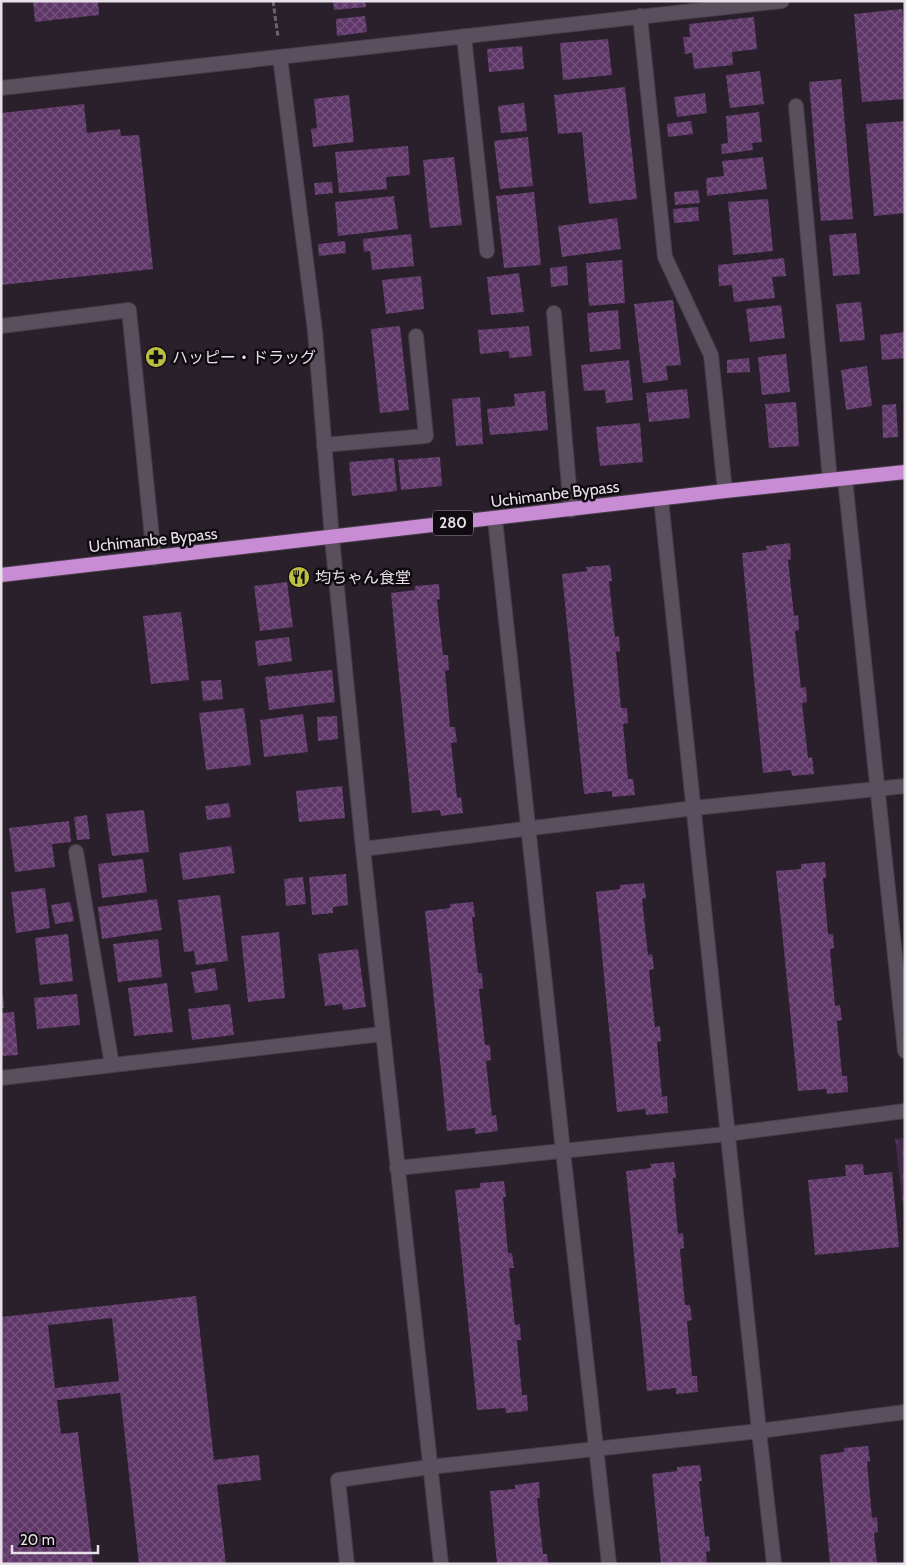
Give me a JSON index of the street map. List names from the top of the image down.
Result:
{
  "streets": {
    "highway": ["Uchimanbe Bypass", "280"]
  },
  "places": {
    "pharmacy": ["ハッピー・ドラッグ"],
    "restaurant": ["均ちゃん食堂"]
  },
  "scale_bar": "20 m"
}
